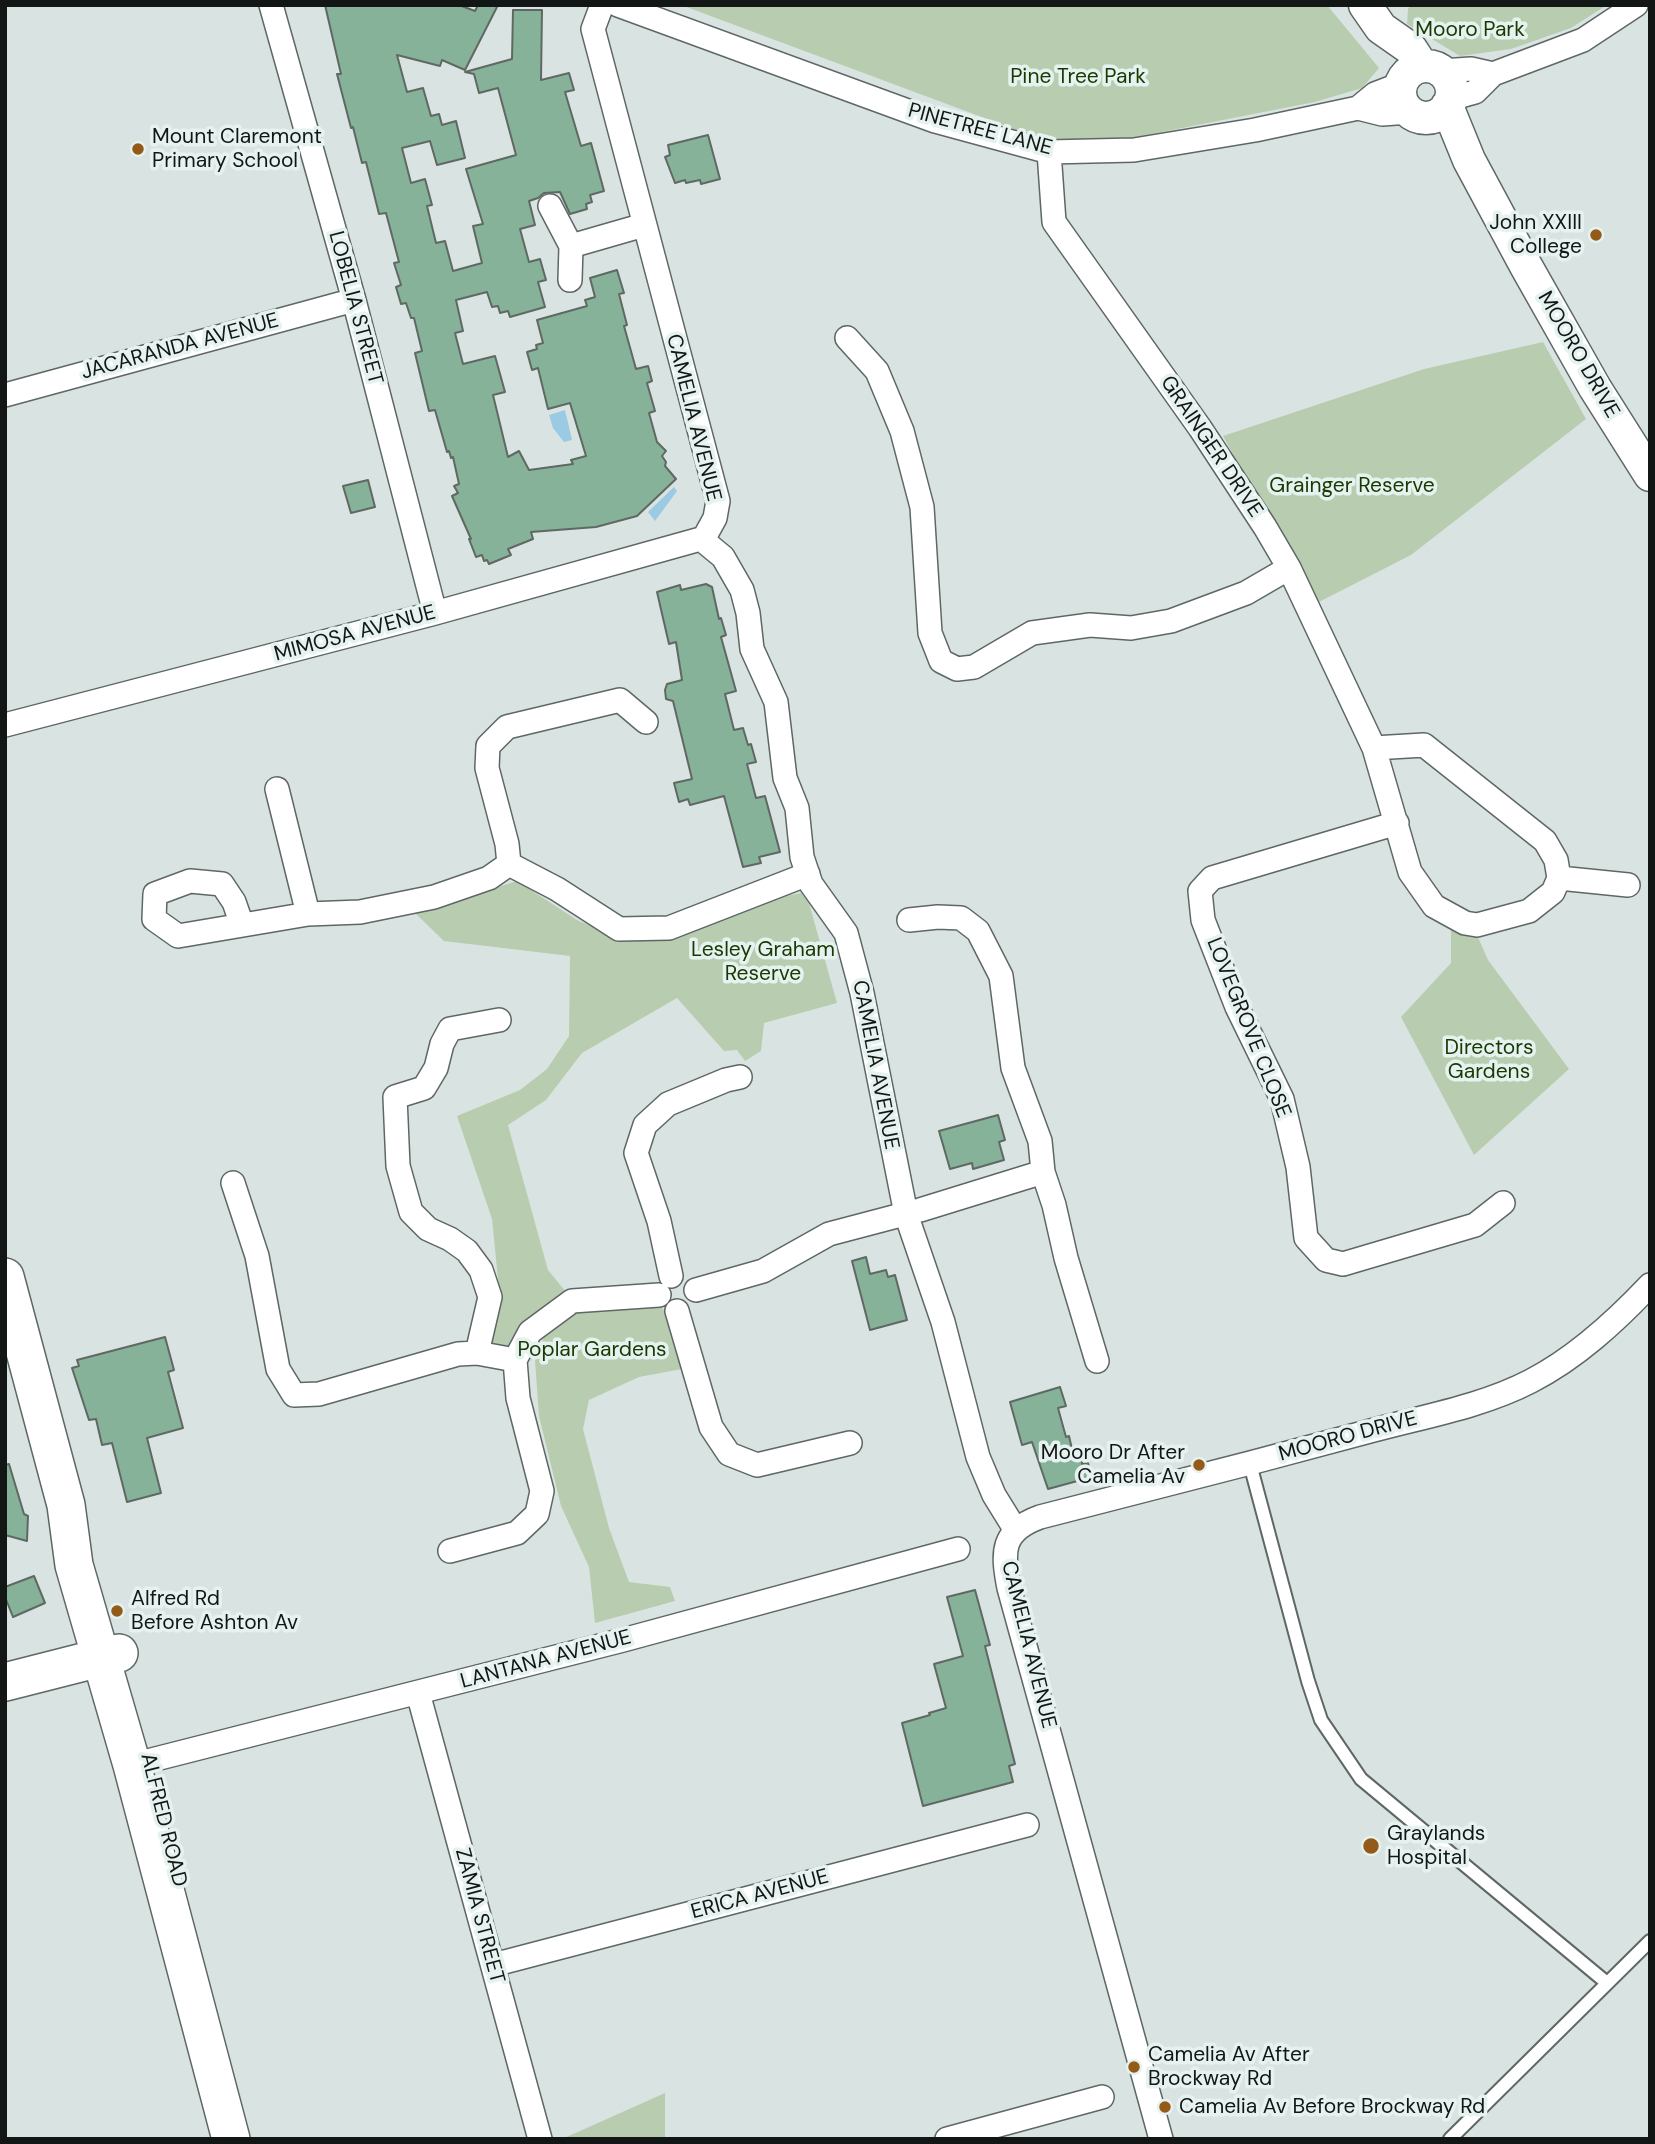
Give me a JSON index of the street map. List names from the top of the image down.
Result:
{
  "streets": {
    "main road": ["ALFRED ROAD"],
    "street": [
      "PINETREE LANE",
      "LOBELIA STREET",
      "JACARANDA AVENUE",
      "MOORO DRIVE",
      "CAMELIA AVENUE",
      "GRAINGER DRIVE",
      "MIMOSA AVENUE",
      "LOVEGROVE CLOSE",
      "LANTANA AVENUE",
      "ERICA AVENUE",
      "ZAMIA STREET"
    ]
  },
  "crossings": [
    ["PINETREE LANE", "MOORO DRIVE"],
    ["PINETREE LANE", "GRAINGER DRIVE"],
    ["LOBELIA STREET", "JACARANDA AVENUE"],
    ["LOBELIA STREET", "MIMOSA AVENUE"],
    ["MOORO DRIVE", "CAMELIA AVENUE"],
    ["CAMELIA AVENUE", "MIMOSA AVENUE"],
    ["GRAINGER DRIVE", "LOVEGROVE CLOSE"],
    ["LANTANA AVENUE", "ALFRED ROAD"],
    ["LANTANA AVENUE", "ZAMIA STREET"],
    ["ERICA AVENUE", "ZAMIA STREET"]
  ],
  "parks": [
    "Mooro Park",
    "Pine Tree Park",
    "Grainger Reserve",
    "Lesley Graham Reserve",
    "Directors Gardens",
    "Poplar Gardens"
  ],
  "places": [
    "Mount Claremont Primary School",
    "John XXIII College",
    "Mooro Dr After Camelia Av",
    "Alfred Rd Before Ashton Av",
    "Graylands Hospital",
    "Camelia Av After Brockway Rd",
    "Camelia Av Before Brockway Rd"
  ]
}
